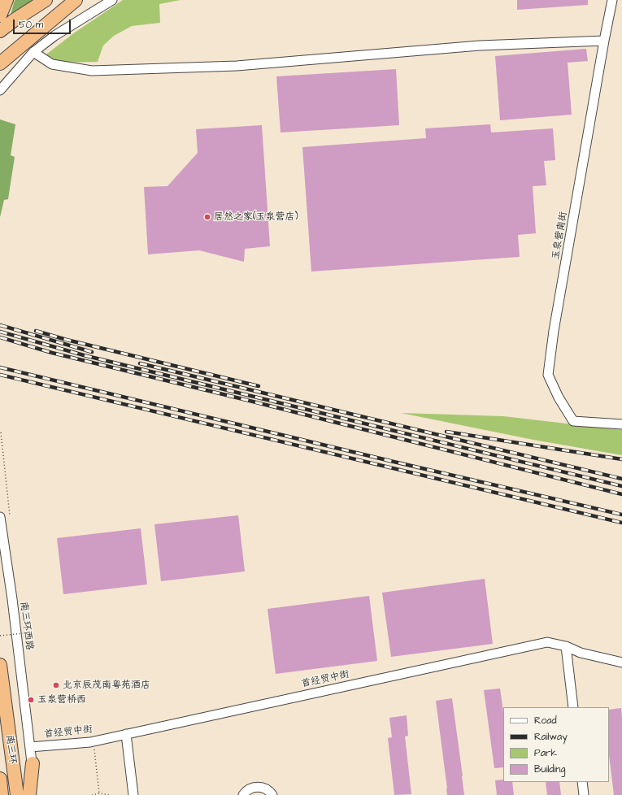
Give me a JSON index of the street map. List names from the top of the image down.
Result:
{
  "streets": {
    "highway": ["南三环"],
    "street": ["玉泉营南街", "南三环西路", "首经贸中街"]
  },
  "crossings": [
    ["南三环西路", "首经贸中街"]
  ],
  "places": ["居然之家(玉泉营店)", "北京辰茂南粤苑酒店", "玉泉营桥西"],
  "legend": [
    "Road",
    "Railway",
    "Park",
    "Building"
  ],
  "scale_bar": "50 m"
}
